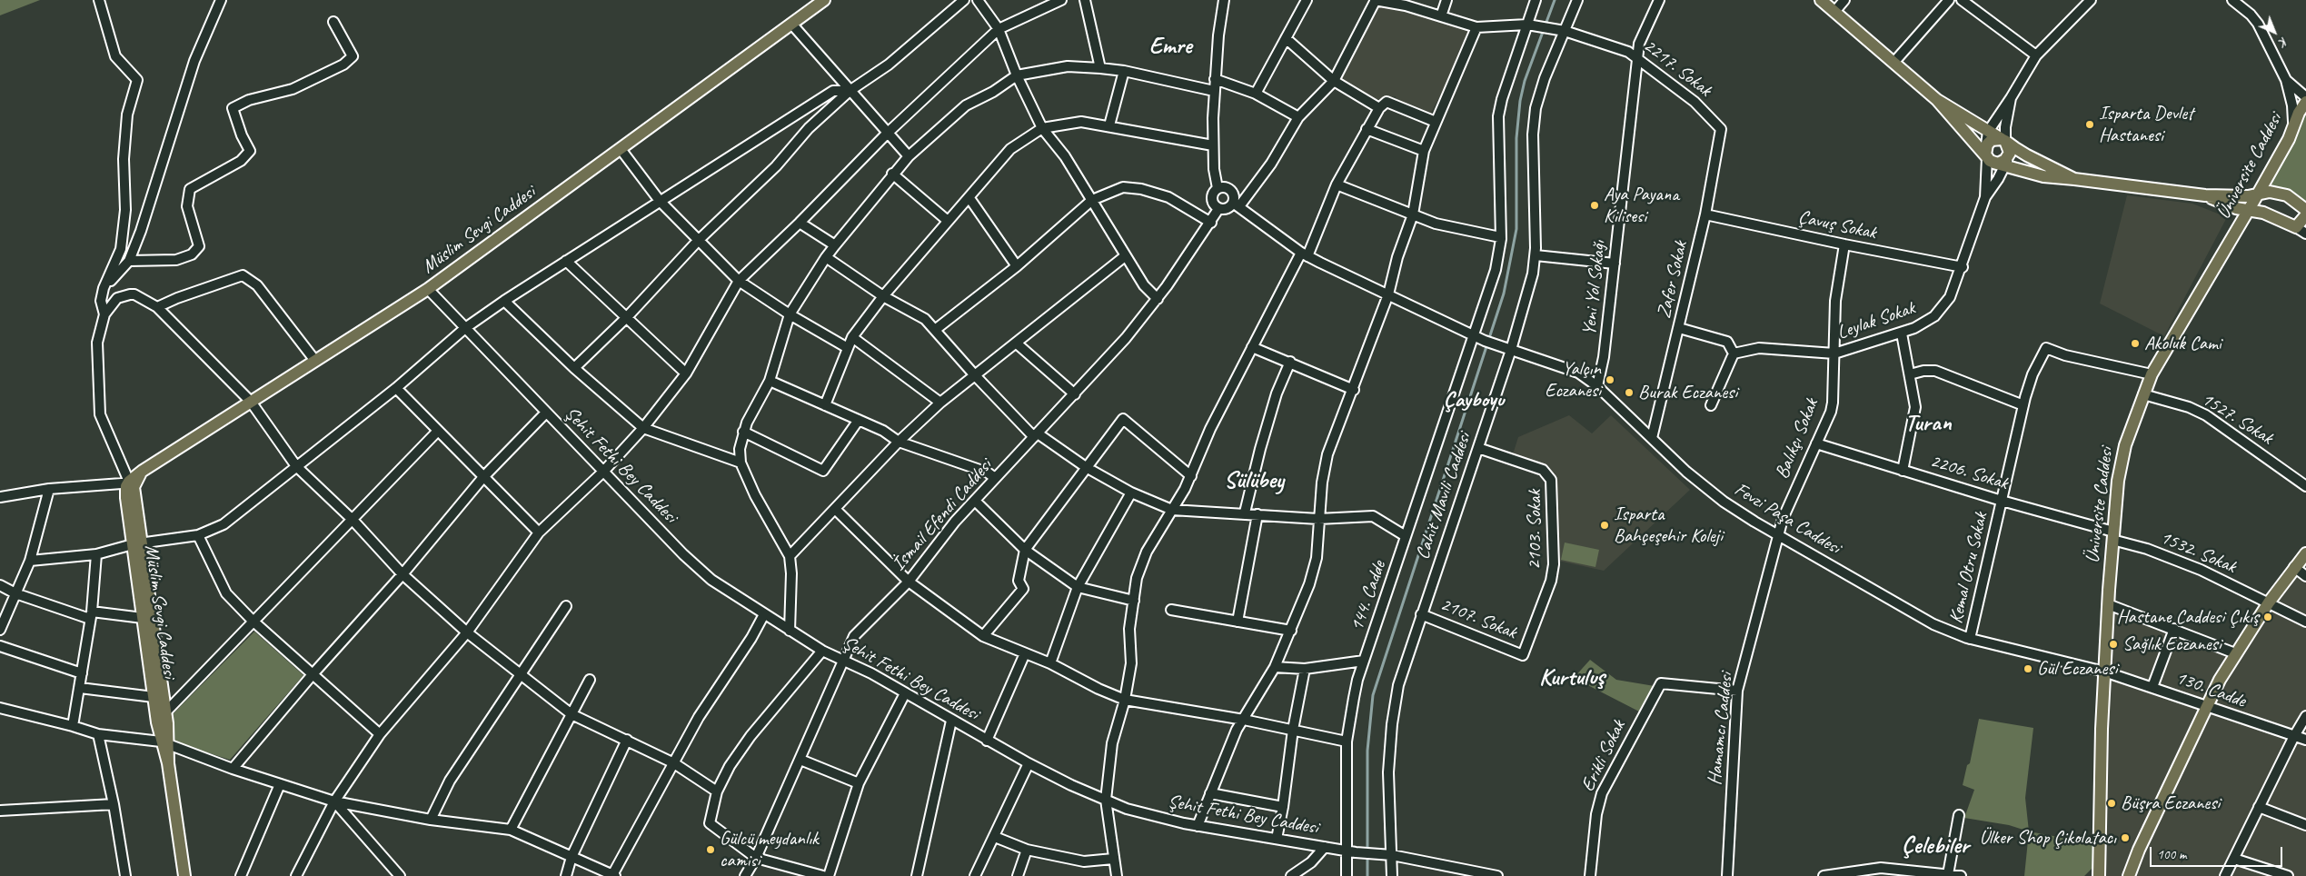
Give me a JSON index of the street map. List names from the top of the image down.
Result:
{
  "streets": {
    "main road": ["Üniversite Caddesi", "Müslim Sevgi Caddesi"],
    "street": [
      "2217. Sokak",
      "Çavuş Sokak",
      "Zafer Sokak",
      "Yeni Yol Sokağı",
      "Leylak Sokak",
      "1527. Sokak",
      "Balıkçı Sokak",
      "Şehit Fethi Bey Caddesi",
      "2206. Sokak",
      "Cahit Mavili Caddesi",
      "İsmail Efendi Caddesi",
      "Fevzi Paşa Caddesi",
      "2103. Sokak",
      "1532. Sokak",
      "Kemal Otru Sokak",
      "144. Cadde",
      "2107. Sokak",
      "130. Cadde",
      "Hamamcı Caddesi",
      "Erikli Sokak"
    ]
  },
  "crossings": [
    ["2217. Sokak", "Zafer Sokak"],
    ["2217. Sokak", "Yeni Yol Sokağı"],
    ["2217. Sokak", "Cahit Mavili Caddesi"],
    ["2217. Sokak", "144. Cadde"],
    ["Üniversite Caddesi", "1527. Sokak"],
    ["Üniversite Caddesi", "2206. Sokak"],
    ["Üniversite Caddesi", "Fevzi Paşa Caddesi"],
    ["Üniversite Caddesi", "1532. Sokak"],
    ["Üniversite Caddesi", "Kemal Otru Sokak"],
    ["Üniversite Caddesi", "130. Cadde"],
    ["Çavuş Sokak", "Zafer Sokak"],
    ["Çavuş Sokak", "Leylak Sokak"],
    ["Çavuş Sokak", "Balıkçı Sokak"],
    ["Müslim Sevgi Caddesi", "Şehit Fethi Bey Caddesi"],
    ["Zafer Sokak", "Fevzi Paşa Caddesi"],
    ["Yeni Yol Sokağı", "Fevzi Paşa Caddesi"],
    ["Leylak Sokak", "Balıkçı Sokak"],
    ["Balıkçı Sokak", "2206. Sokak"],
    ["Balıkçı Sokak", "Fevzi Paşa Caddesi"],
    ["Balıkçı Sokak", "Hamamcı Caddesi"],
    ["Şehit Fethi Bey Caddesi", "Cahit Mavili Caddesi"],
    ["Şehit Fethi Bey Caddesi", "İsmail Efendi Caddesi"],
    ["Şehit Fethi Bey Caddesi", "144. Cadde"],
    ["2206. Sokak", "1532. Sokak"],
    ["2206. Sokak", "Kemal Otru Sokak"],
    ["Cahit Mavili Caddesi", "Fevzi Paşa Caddesi"],
    ["Cahit Mavili Caddesi", "2103. Sokak"],
    ["Cahit Mavili Caddesi", "2107. Sokak"],
    ["İsmail Efendi Caddesi", "Fevzi Paşa Caddesi"],
    ["Fevzi Paşa Caddesi", "Kemal Otru Sokak"],
    ["Fevzi Paşa Caddesi", "144. Cadde"],
    ["Fevzi Paşa Caddesi", "130. Cadde"],
    ["Fevzi Paşa Caddesi", "Hamamcı Caddesi"],
    ["2103. Sokak", "2107. Sokak"],
    ["Hamamcı Caddesi", "Erikli Sokak"]
  ],
  "districts": [
    "Emre",
    "Çayboyu",
    "Turan",
    "Sülübey",
    "Kurtuluş",
    "Çelebiler"
  ],
  "places": [
    "Isparta Devlet Hastanesi",
    "Aya Payana Kilisesi",
    "Akoluk Cami",
    "Yalçın Eczanesi",
    "Burak Eczanesi",
    "Isparta Bahçeşehir Koleji",
    "Hastane Caddesi Çıkış",
    "Sağlık Eczanesi",
    "Gül Eczanesi",
    "Büşra Eczanesi",
    "Ülker Shop Çikolatacı",
    "Gülcü meydanlık camisi"
  ],
  "scale_bar": "100 m",
  "north": "bottom right"
}
